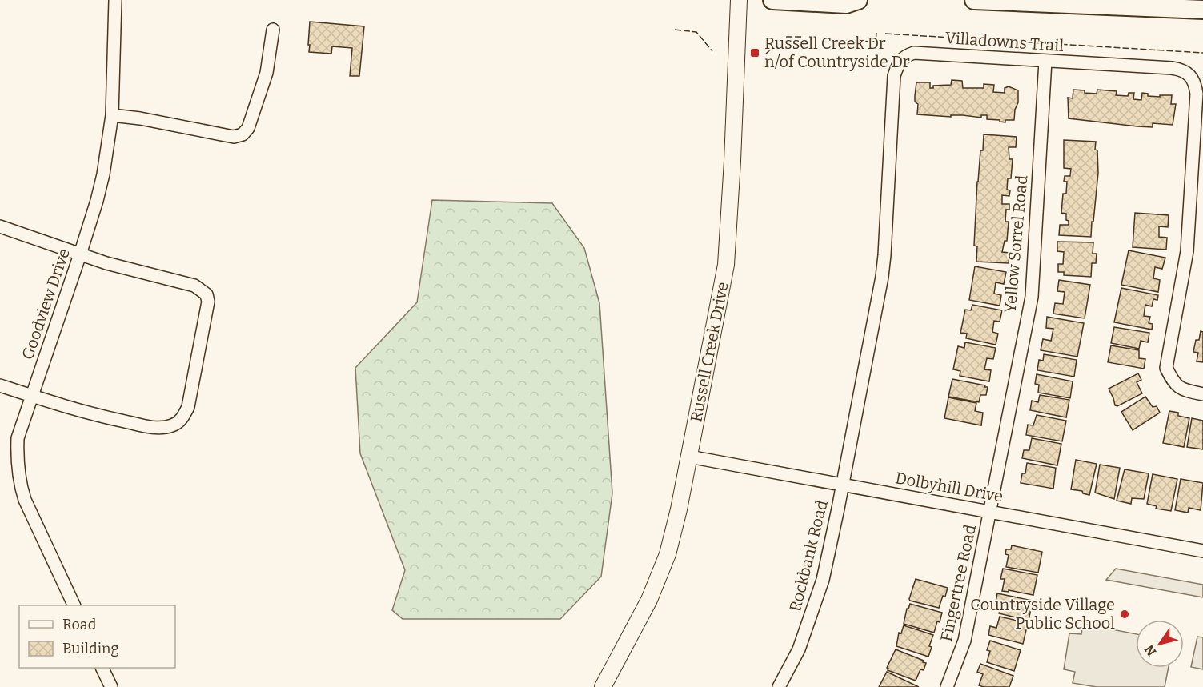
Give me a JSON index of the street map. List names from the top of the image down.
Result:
{
  "streets": {
    "street": [
      "Villadowns Trail",
      "Yellow Sorrel Road",
      "Goodview Drive",
      "Russell Creek Drive",
      "Dolbyhill Drive",
      "Rockbank Road",
      "Fingertree Road"
    ]
  },
  "crossings": [
    ["Villadowns Trail", "Yellow Sorrel Road"],
    ["Villadowns Trail", "Dolbyhill Drive"],
    ["Villadowns Trail", "Rockbank Road"],
    ["Yellow Sorrel Road", "Dolbyhill Drive"],
    ["Yellow Sorrel Road", "Fingertree Road"],
    ["Russell Creek Drive", "Dolbyhill Drive"],
    ["Dolbyhill Drive", "Rockbank Road"],
    ["Dolbyhill Drive", "Fingertree Road"]
  ],
  "places": {
    "transit": ["Russell Creek Dr n/of Countryside Dr"],
    "other": ["Countryside Village Public School"]
  },
  "legend": ["Road", "Building"],
  "north": "bottom left"
}
